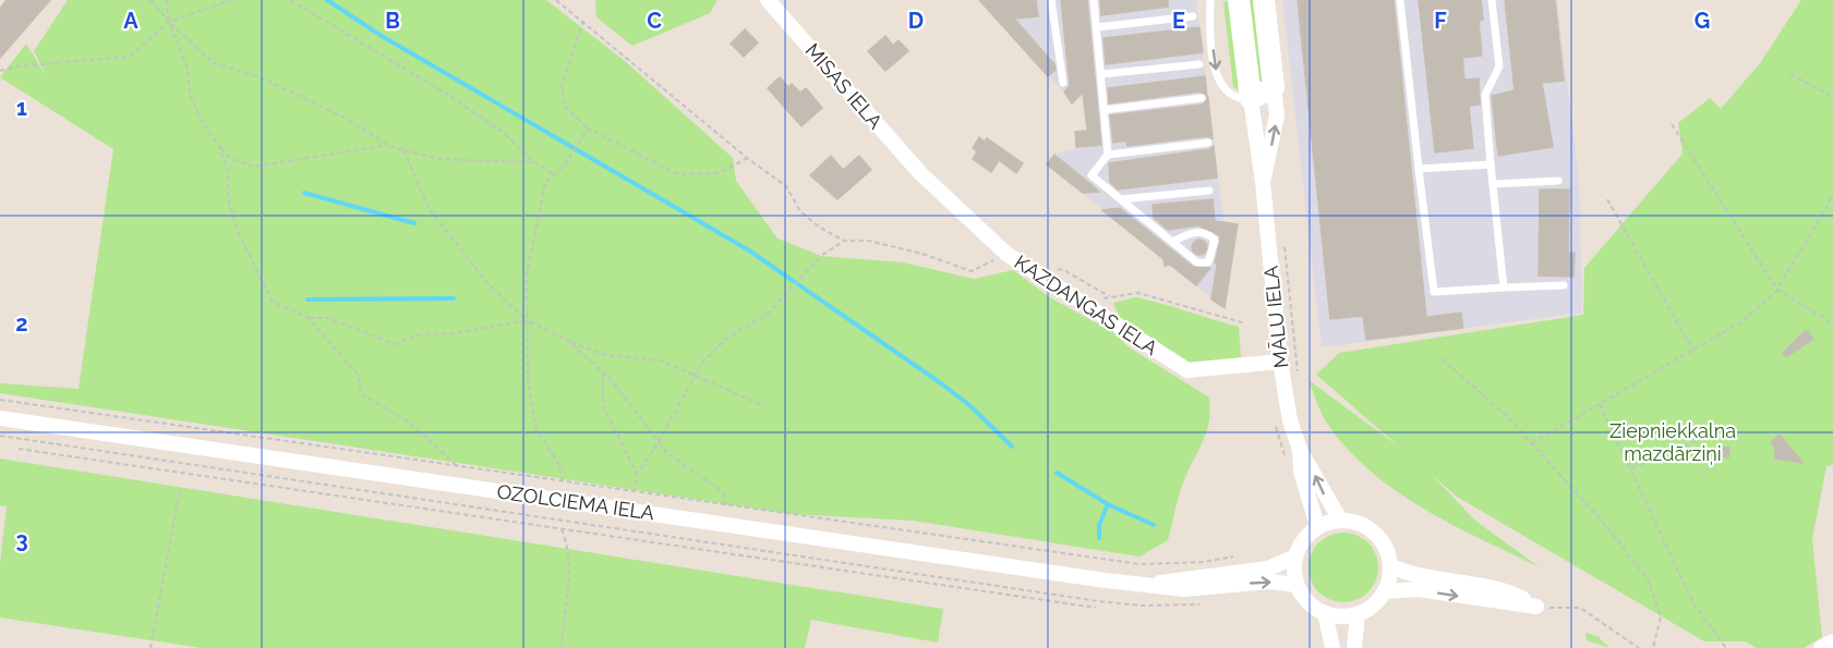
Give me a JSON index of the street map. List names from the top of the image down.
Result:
{
  "streets": {
    "street": [
      "MISAS IELA",
      "KAZDANGAS IELA",
      "MĀLU IELA",
      "OZOLCIEMA IELA"
    ]
  },
  "crossings": [
    ["MISAS IELA", "KAZDANGAS IELA"],
    ["KAZDANGAS IELA", "MĀLU IELA"],
    ["MĀLU IELA", "OZOLCIEMA IELA"]
  ],
  "parks": ["Ziepniekkalna mazdārziņi"],
  "grid": {
    "columns": [
      "A",
      "B",
      "C",
      "D",
      "E",
      "F",
      "G"
    ],
    "rows": ["1", "2", "3"]
  }
}
